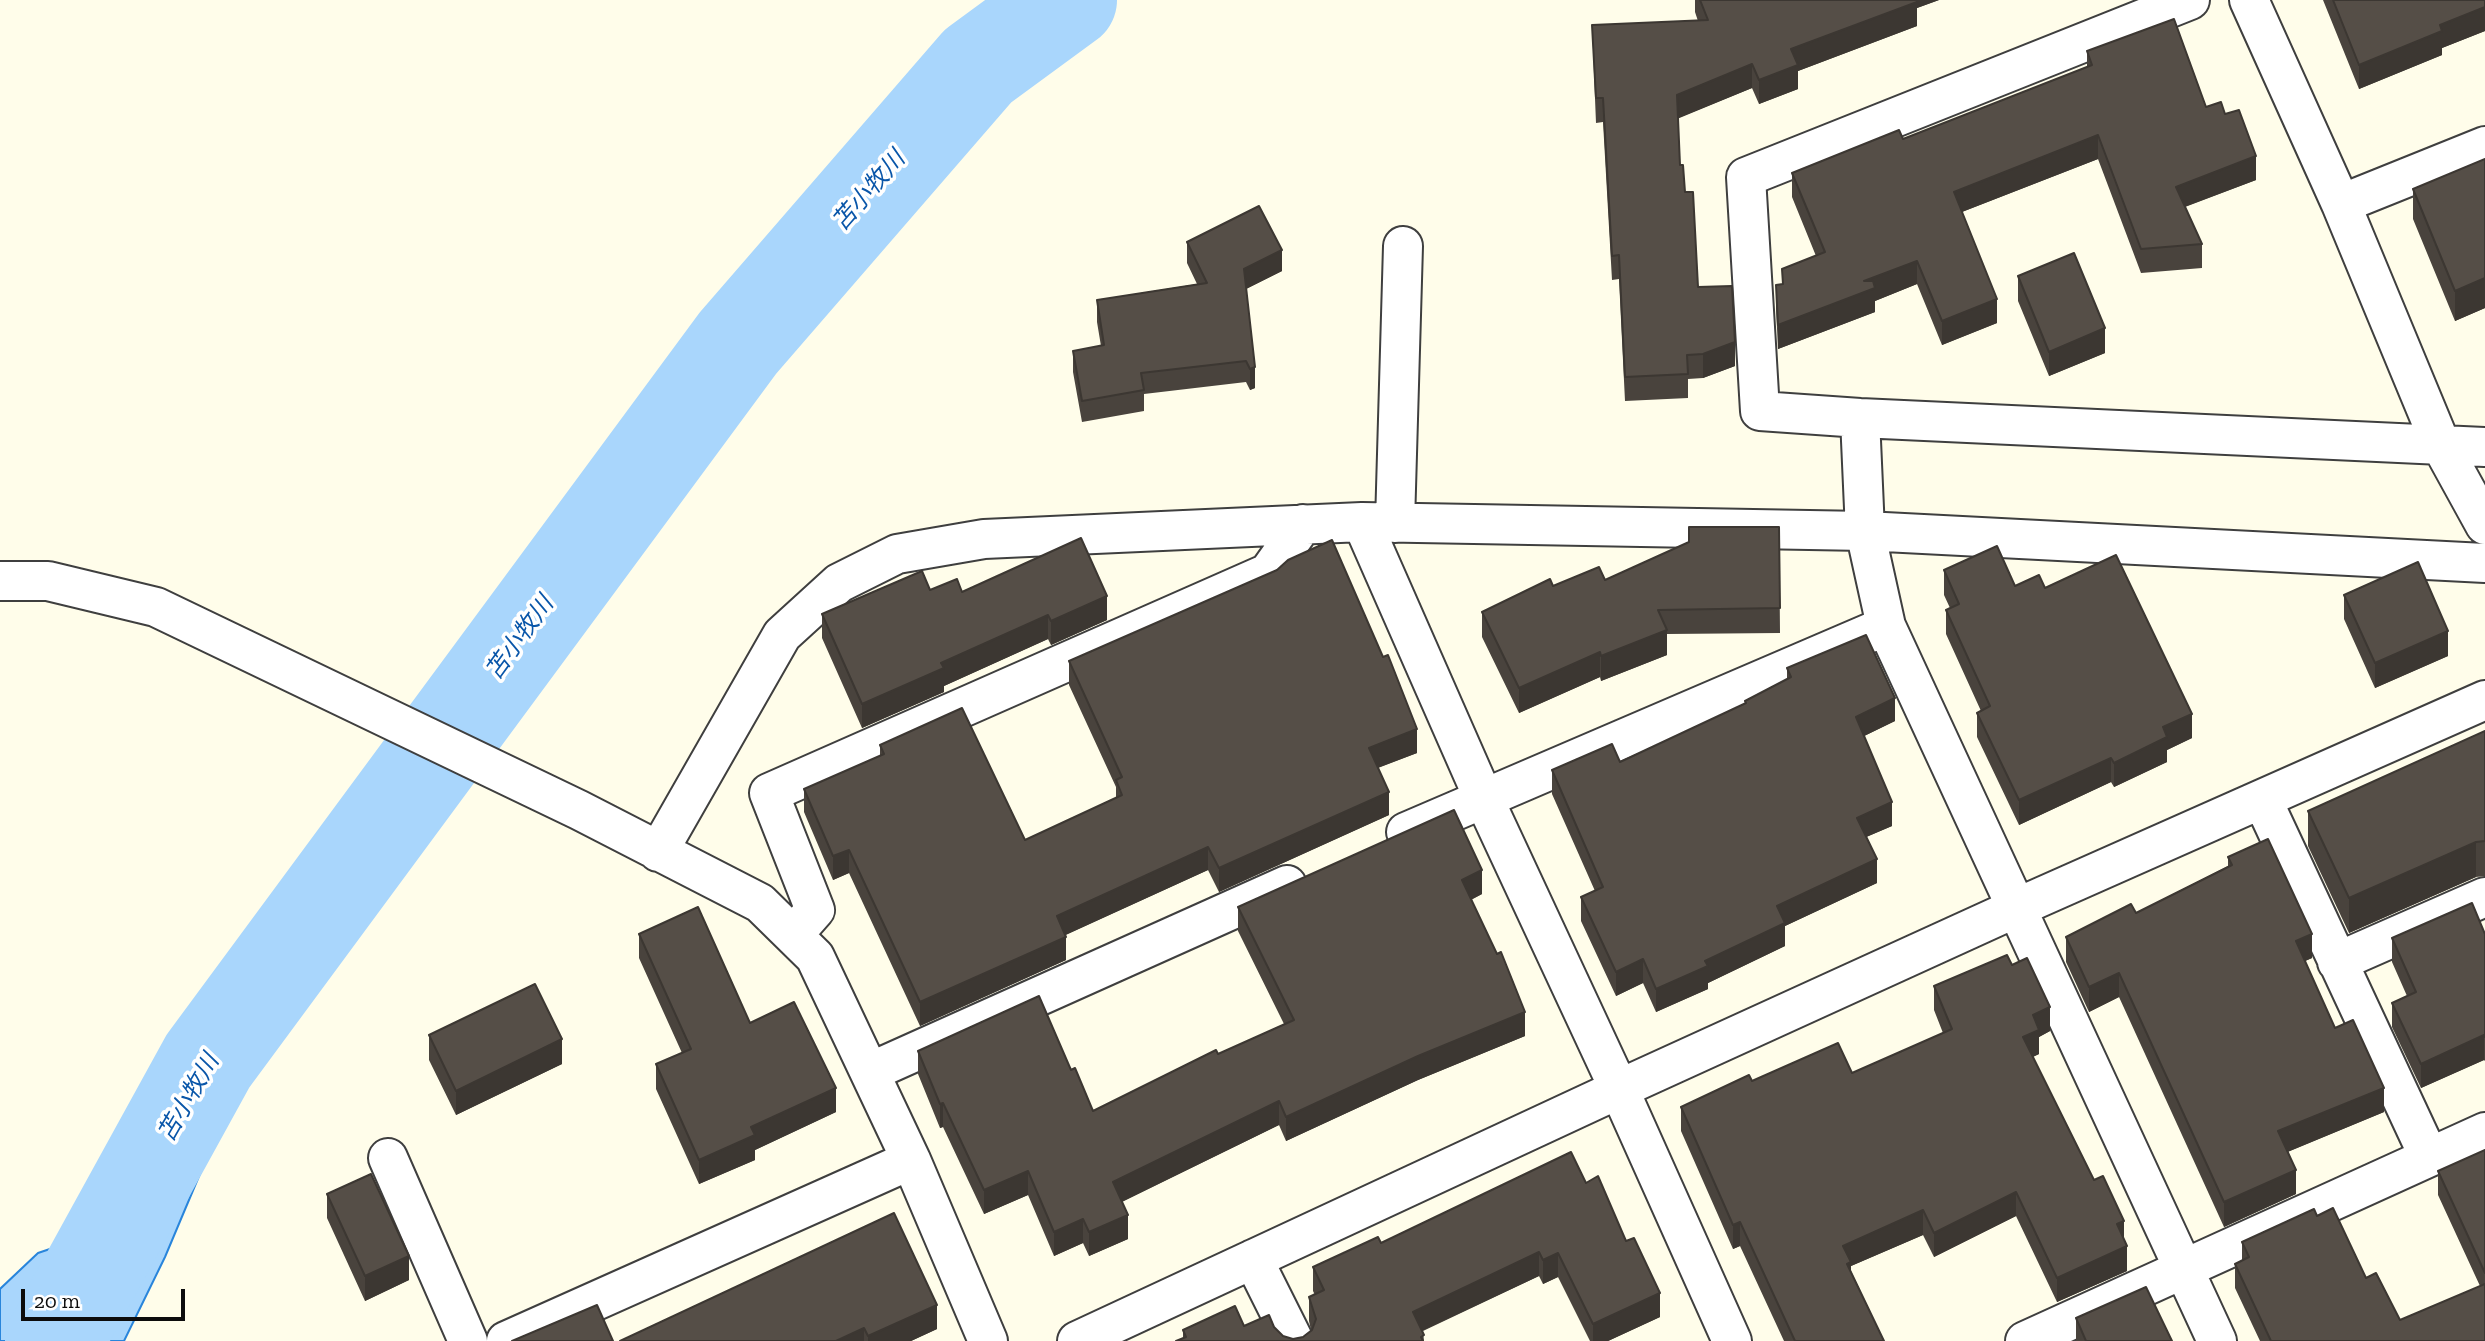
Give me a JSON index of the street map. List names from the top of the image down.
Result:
{
  "water": ["苫小牧川"],
  "scale_bar": "20 m"
}
